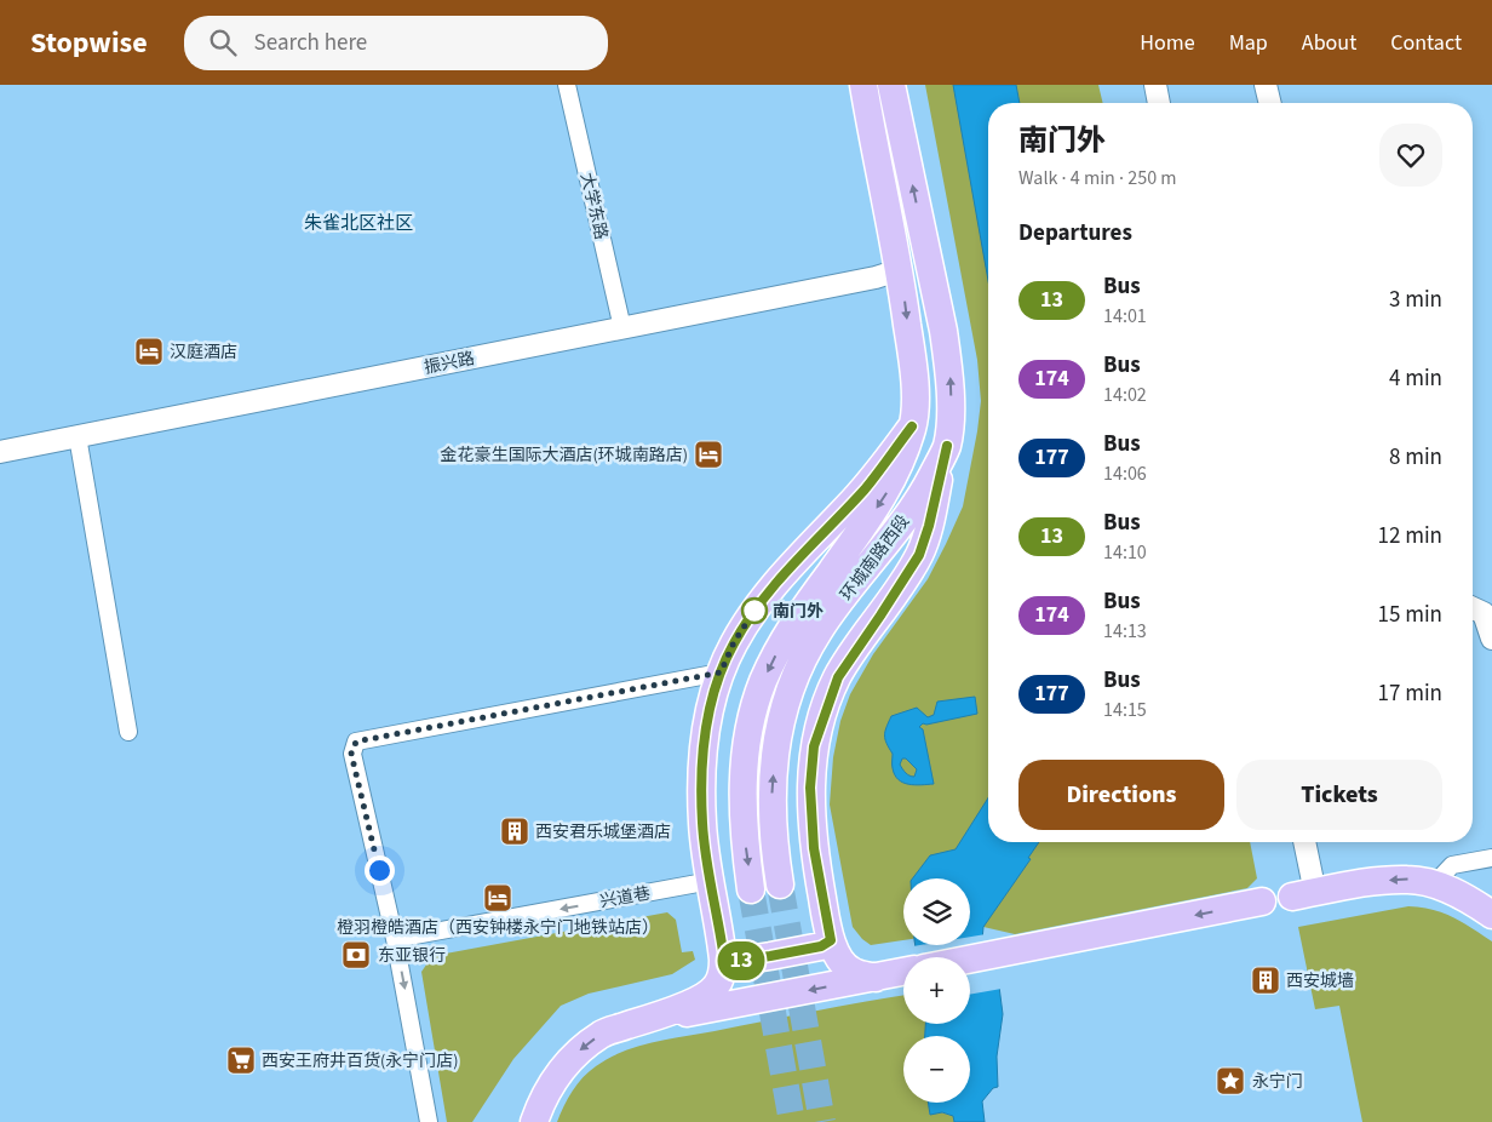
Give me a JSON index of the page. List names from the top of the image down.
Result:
{
  "streets": {
    "main road": ["环城南路西段"],
    "street": ["大学东路", "振兴路", "兴道巷"]
  },
  "crossings": [
    ["大学东路", "振兴路"],
    ["振兴路", "环城南路西段"]
  ],
  "one_way": ["兴道巷"],
  "districts": ["朱雀北区社区"],
  "places": {
    "hotel": ["汉庭酒店", "金花豪生国际大酒店(环城南路店)", "橙羽橙皓酒店（西安钟楼永宁门地铁站店）"],
    "other": ["南门外"],
    "building": ["西安君乐城堡酒店", "西安城墙"],
    "bank": ["东亚银行"],
    "supermarket": ["西安王府井百货(永宁门店)"],
    "place": ["永宁门"]
  },
  "lines": ["bus line 13"],
  "page": {
    "header": "Stopwise",
    "search": "Search here",
    "nav": [
      "Home",
      "Map",
      "About",
      "Contact"
    ],
    "on_map": "13",
    "heading": [
      ["南门外", "Walk · 4 min · 250 m"],
      "Departures"
    ],
    "list": [
      {
        "mark": "13",
        "name": "Bus",
        "note": "14:01",
        "value": "3 min"
      },
      {
        "mark": "174",
        "name": "Bus",
        "note": "14:02",
        "value": "4 min"
      },
      {
        "mark": "177",
        "name": "Bus",
        "note": "14:06",
        "value": "8 min"
      },
      {
        "mark": "13",
        "name": "Bus",
        "note": "14:10",
        "value": "12 min"
      },
      {
        "mark": "174",
        "name": "Bus",
        "note": "14:13",
        "value": "15 min"
      },
      {
        "mark": "177",
        "name": "Bus",
        "note": "14:15",
        "value": "17 min"
      }
    ],
    "buttons": ["Directions", "Tickets"],
    "map_buttons": ["+", "−"]
  }
}
